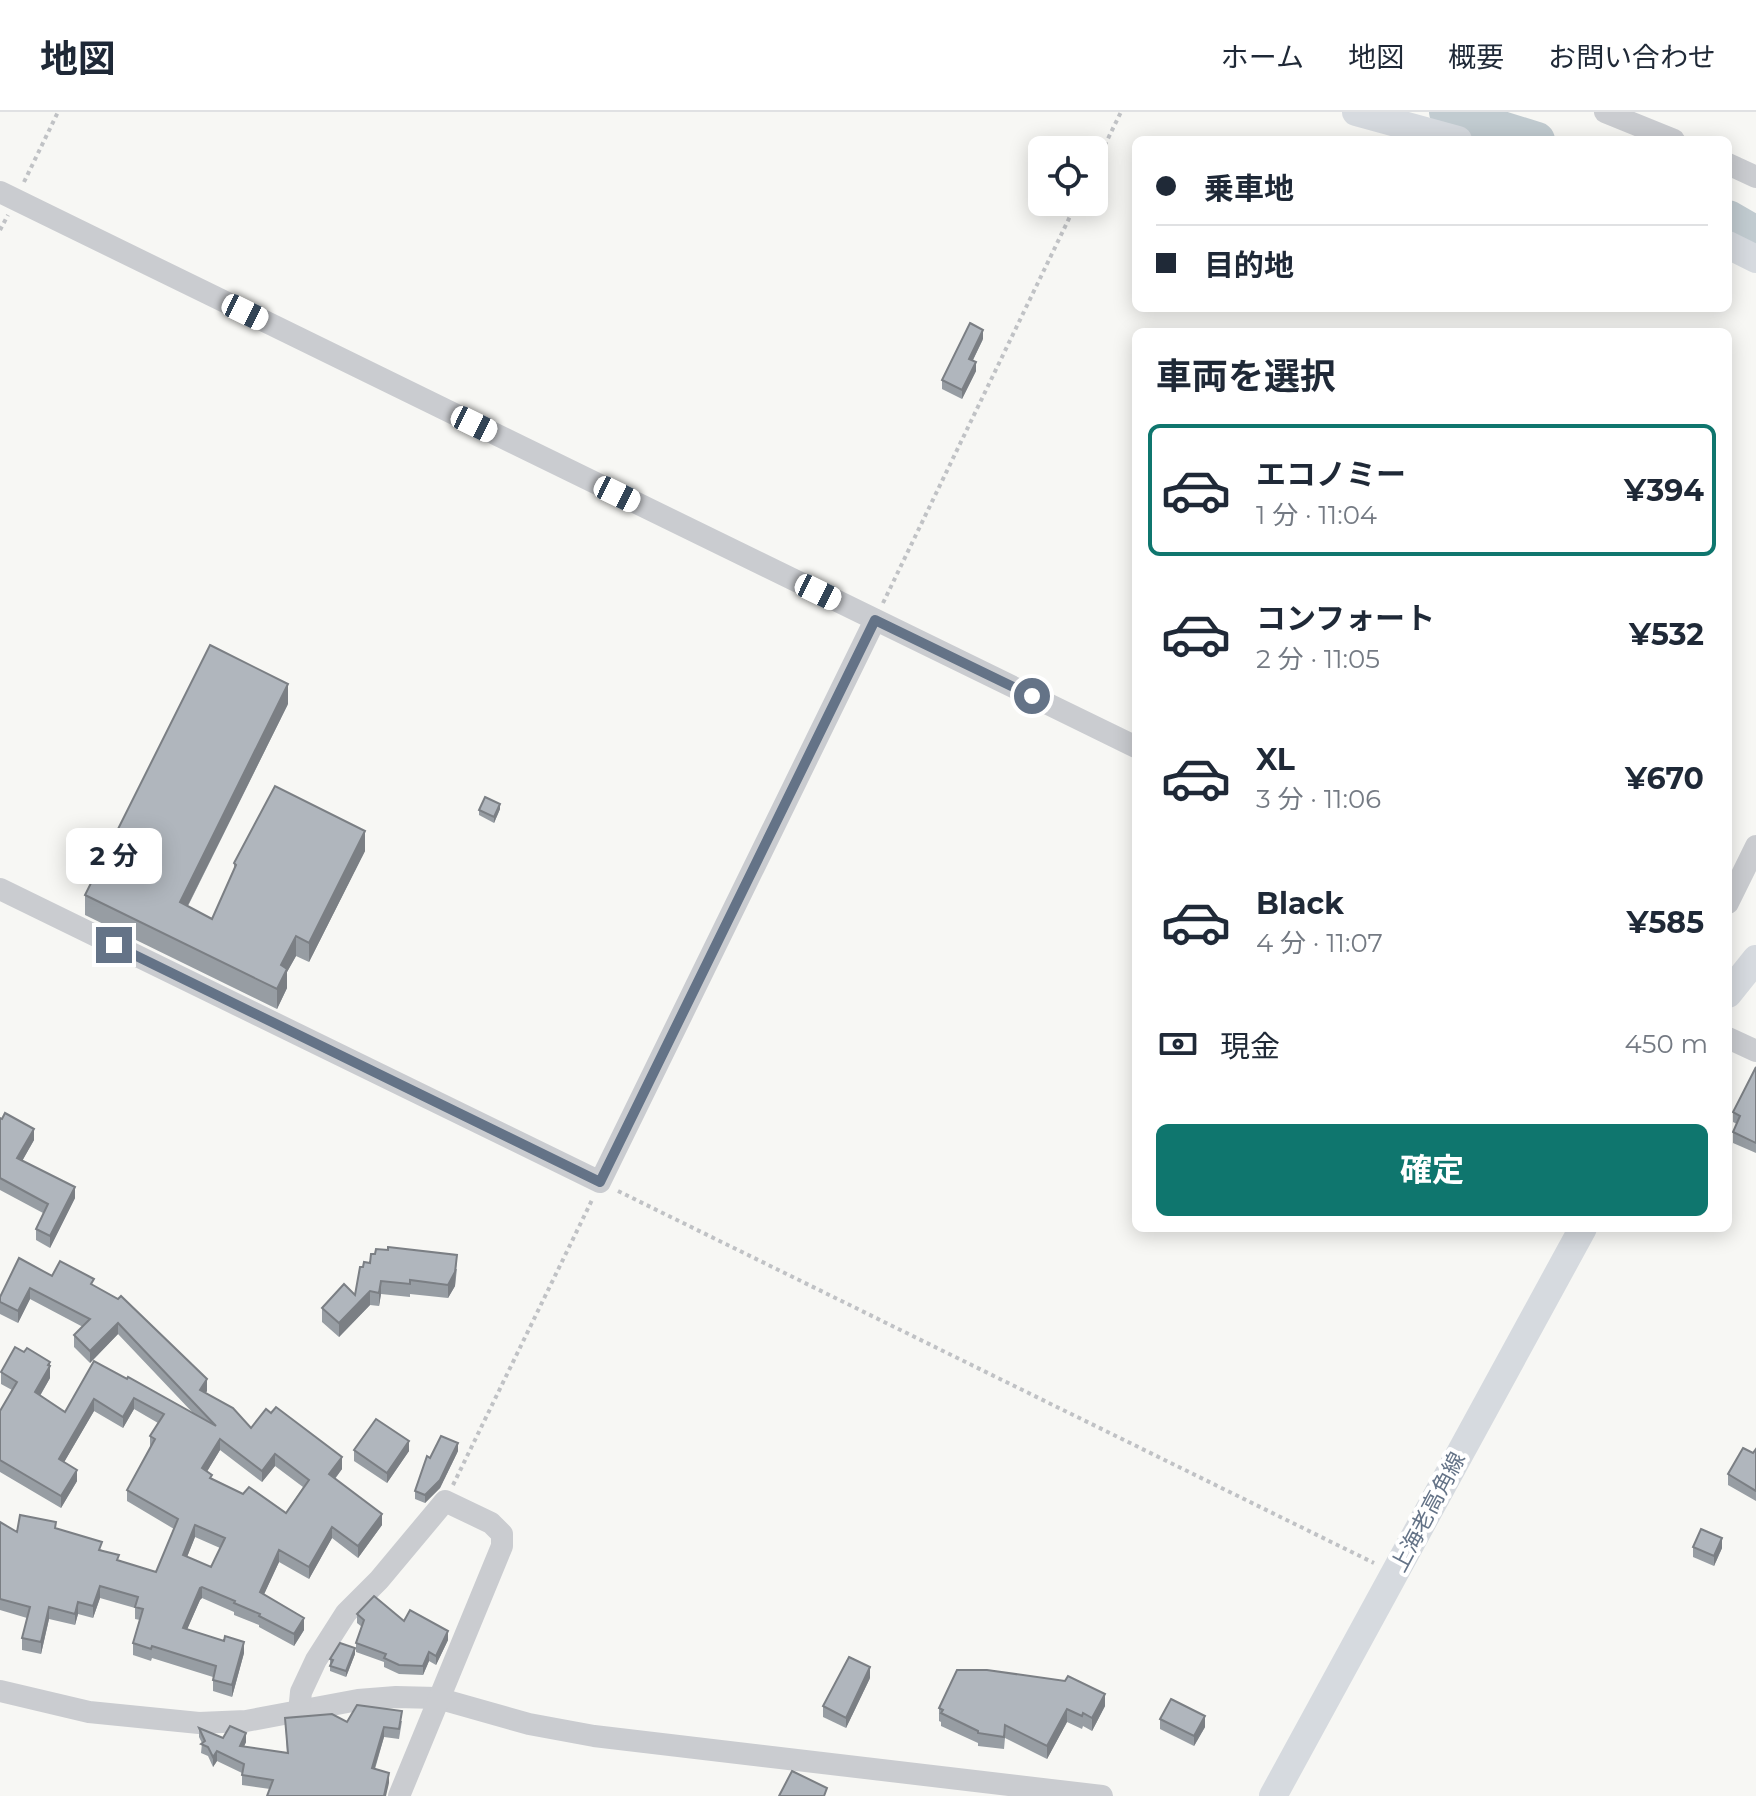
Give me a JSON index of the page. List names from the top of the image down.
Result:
{
  "streets": {
    "main road": ["上海老高角線"]
  },
  "page": {
    "header": "地図",
    "nav": [
      "ホーム",
      "地図",
      "概要",
      "お問い合わせ"
    ],
    "banner": ["乗車地", "目的地"],
    "heading": "車両を選択",
    "list": [
      {
        "name": "エコノミー",
        "note": "1 分 · 11:04",
        "value": "¥394"
      },
      {
        "name": "コンフォート",
        "note": "2 分 · 11:05",
        "value": "¥532"
      },
      {
        "name": "XL",
        "note": "3 分 · 11:06",
        "value": "¥670"
      },
      {
        "name": "Black",
        "note": "4 分 · 11:07",
        "value": "¥585"
      }
    ],
    "bubble": "2 分",
    "pay": ["現金", "450 m"],
    "buttons": "確定"
  }
}
